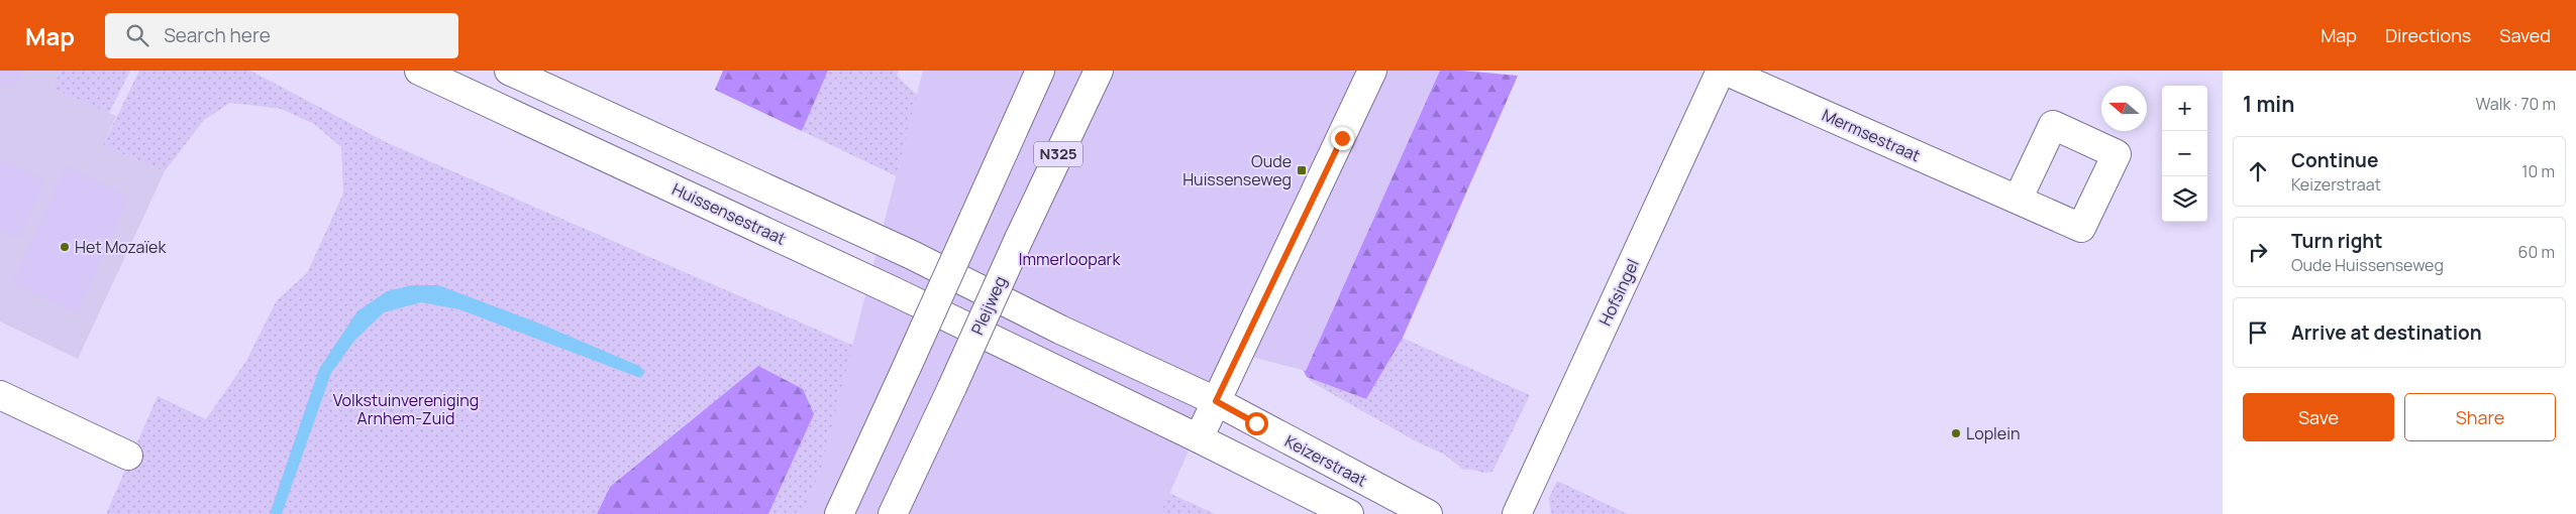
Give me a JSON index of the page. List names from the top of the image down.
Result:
{
  "streets": {
    "main road": [
      "Mermsestraat",
      "N325",
      "Huissensestraat",
      "Hofsingel",
      "Pleijweg",
      "Keizerstraat"
    ]
  },
  "parks": ["Immerloopark", "Volkstuinvereniging Arnhem-Zuid"],
  "places": {
    "transit": ["Oude Huissenseweg"],
    "other": ["Het Mozaïek", "Loplein"]
  },
  "north": "left",
  "page": {
    "header": "Map",
    "search": "Search here",
    "nav": ["Map", "Directions", "Saved"],
    "heading": ["1 min", "Walk · 70 m"],
    "map_buttons": ["+", "−"],
    "list": [
      ["Continue", "Keizerstraat", "10 m"],
      ["Turn right", "Oude Huissenseweg", "60 m"],
      "Arrive at destination"
    ],
    "buttons": ["Save", "Share"]
  }
}
